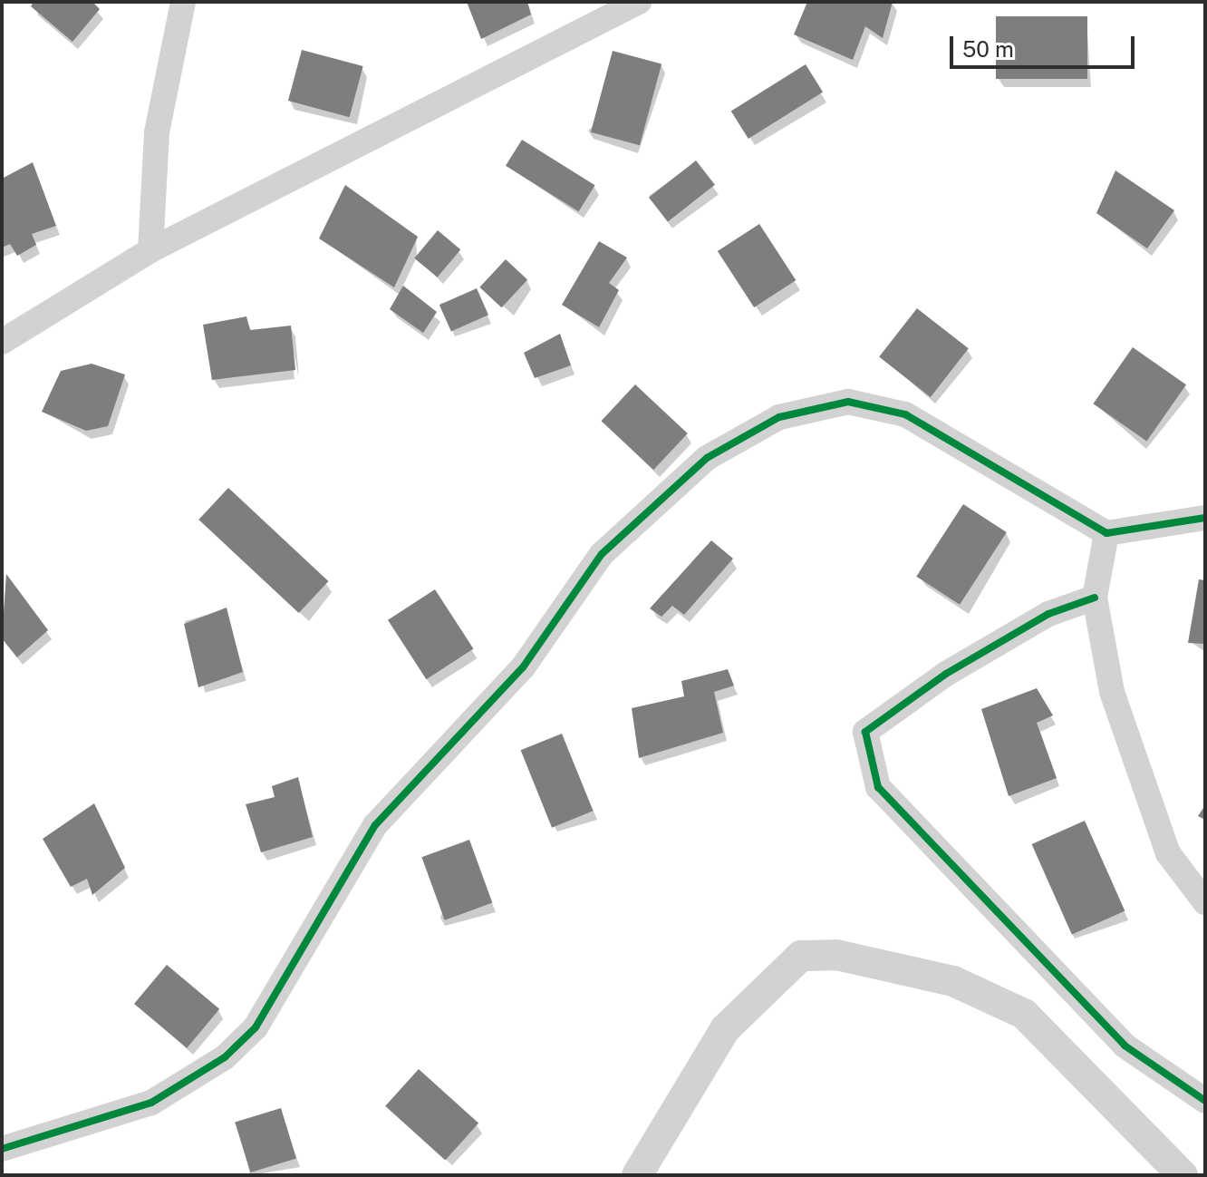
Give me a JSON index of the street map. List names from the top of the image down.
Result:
{
  "scale_bar": "50 m"
}
